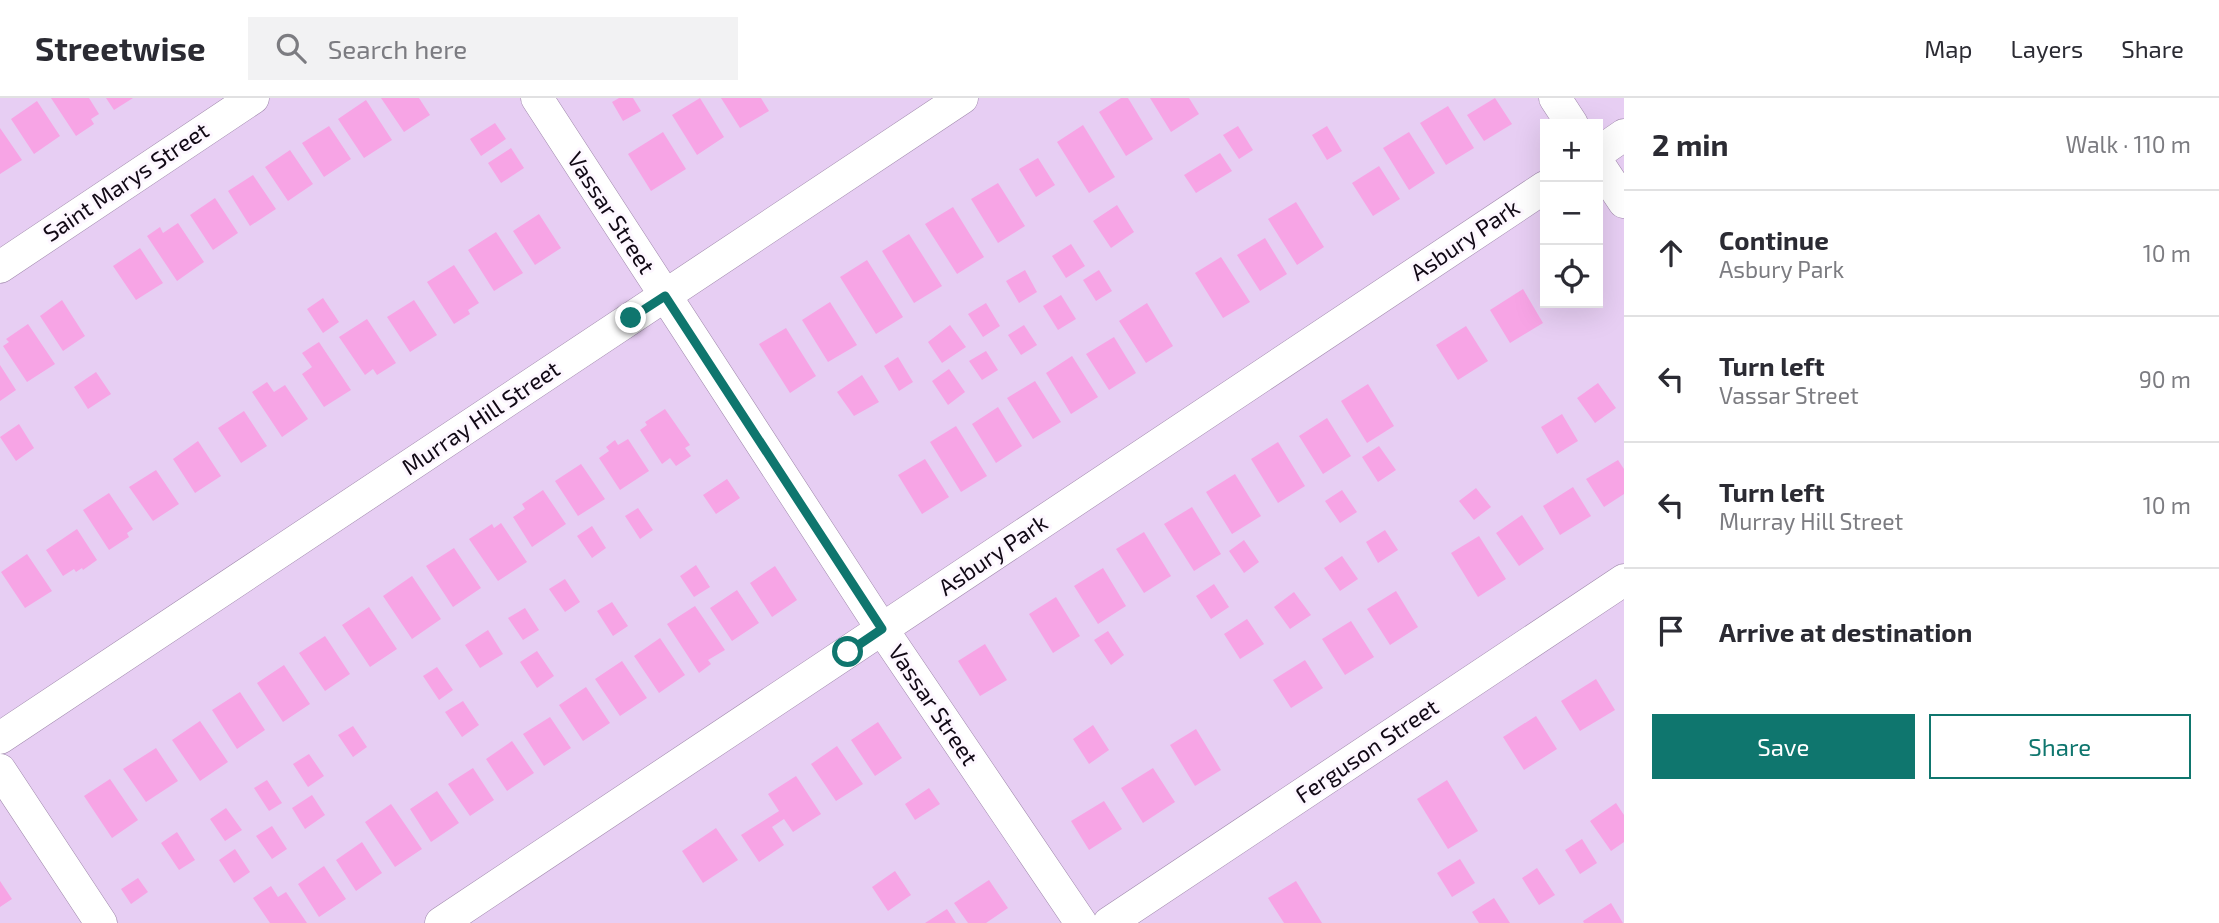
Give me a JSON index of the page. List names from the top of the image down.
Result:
{
  "streets": {
    "street": [
      "Saint Marys Street",
      "Vassar Street",
      "Asbury Park",
      "Murray Hill Street",
      "Ferguson Street"
    ]
  },
  "crossings": [
    ["Vassar Street", "Asbury Park"],
    ["Vassar Street", "Murray Hill Street"]
  ],
  "page": {
    "header": "Streetwise",
    "search": "Search here",
    "nav": ["Map", "Layers", "Share"],
    "heading": ["2 min", "Walk · 110 m"],
    "map_buttons": ["+", "−"],
    "list": [
      ["Continue", "Asbury Park", "10 m"],
      ["Turn left", "Vassar Street", "90 m"],
      ["Turn left", "Murray Hill Street", "10 m"],
      "Arrive at destination"
    ],
    "buttons": ["Save", "Share"]
  }
}
